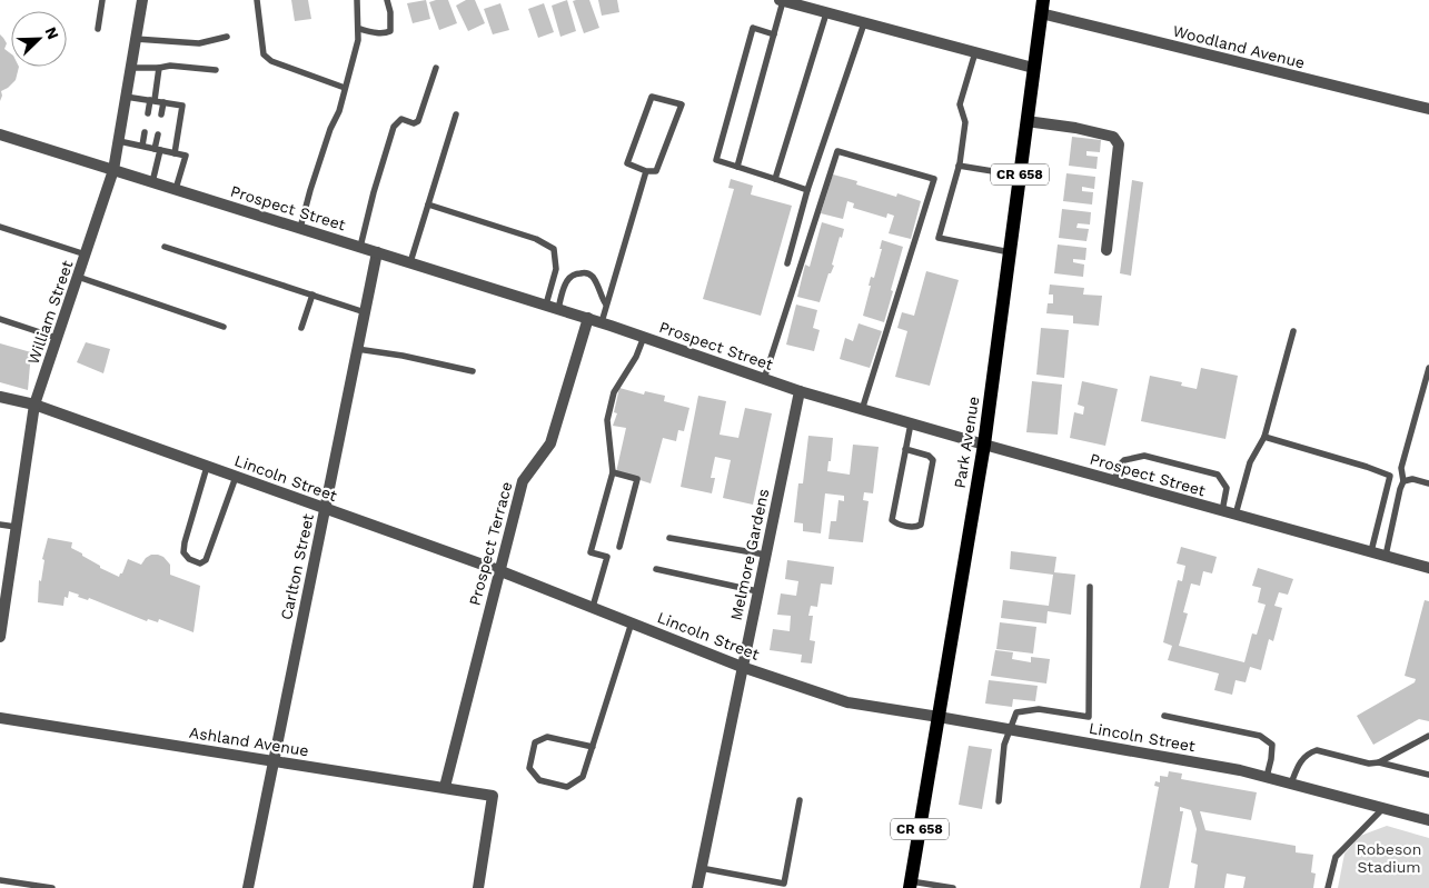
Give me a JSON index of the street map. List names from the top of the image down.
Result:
{
  "streets": {
    "main road": ["CR 658", "Park Avenue"],
    "street": [
      "Woodland Avenue",
      "Prospect Street",
      "William Street",
      "Lincoln Street",
      "Prospect Terrace",
      "Melmore Gardens",
      "Carlton Street",
      "Ashland Avenue"
    ]
  },
  "crossings": [
    ["Woodland Avenue", "Park Avenue"],
    ["Prospect Street", "William Street"],
    ["Prospect Street", "Park Avenue"],
    ["Prospect Street", "Prospect Terrace"],
    ["Prospect Street", "Melmore Gardens"],
    ["Prospect Street", "Carlton Street"],
    ["William Street", "Lincoln Street"],
    ["Park Avenue", "Lincoln Street"],
    ["Lincoln Street", "Prospect Terrace"],
    ["Lincoln Street", "Melmore Gardens"],
    ["Lincoln Street", "Carlton Street"],
    ["Prospect Terrace", "Ashland Avenue"],
    ["Carlton Street", "Ashland Avenue"]
  ],
  "parks": ["Robeson Stadium"],
  "north": "top right"
}
